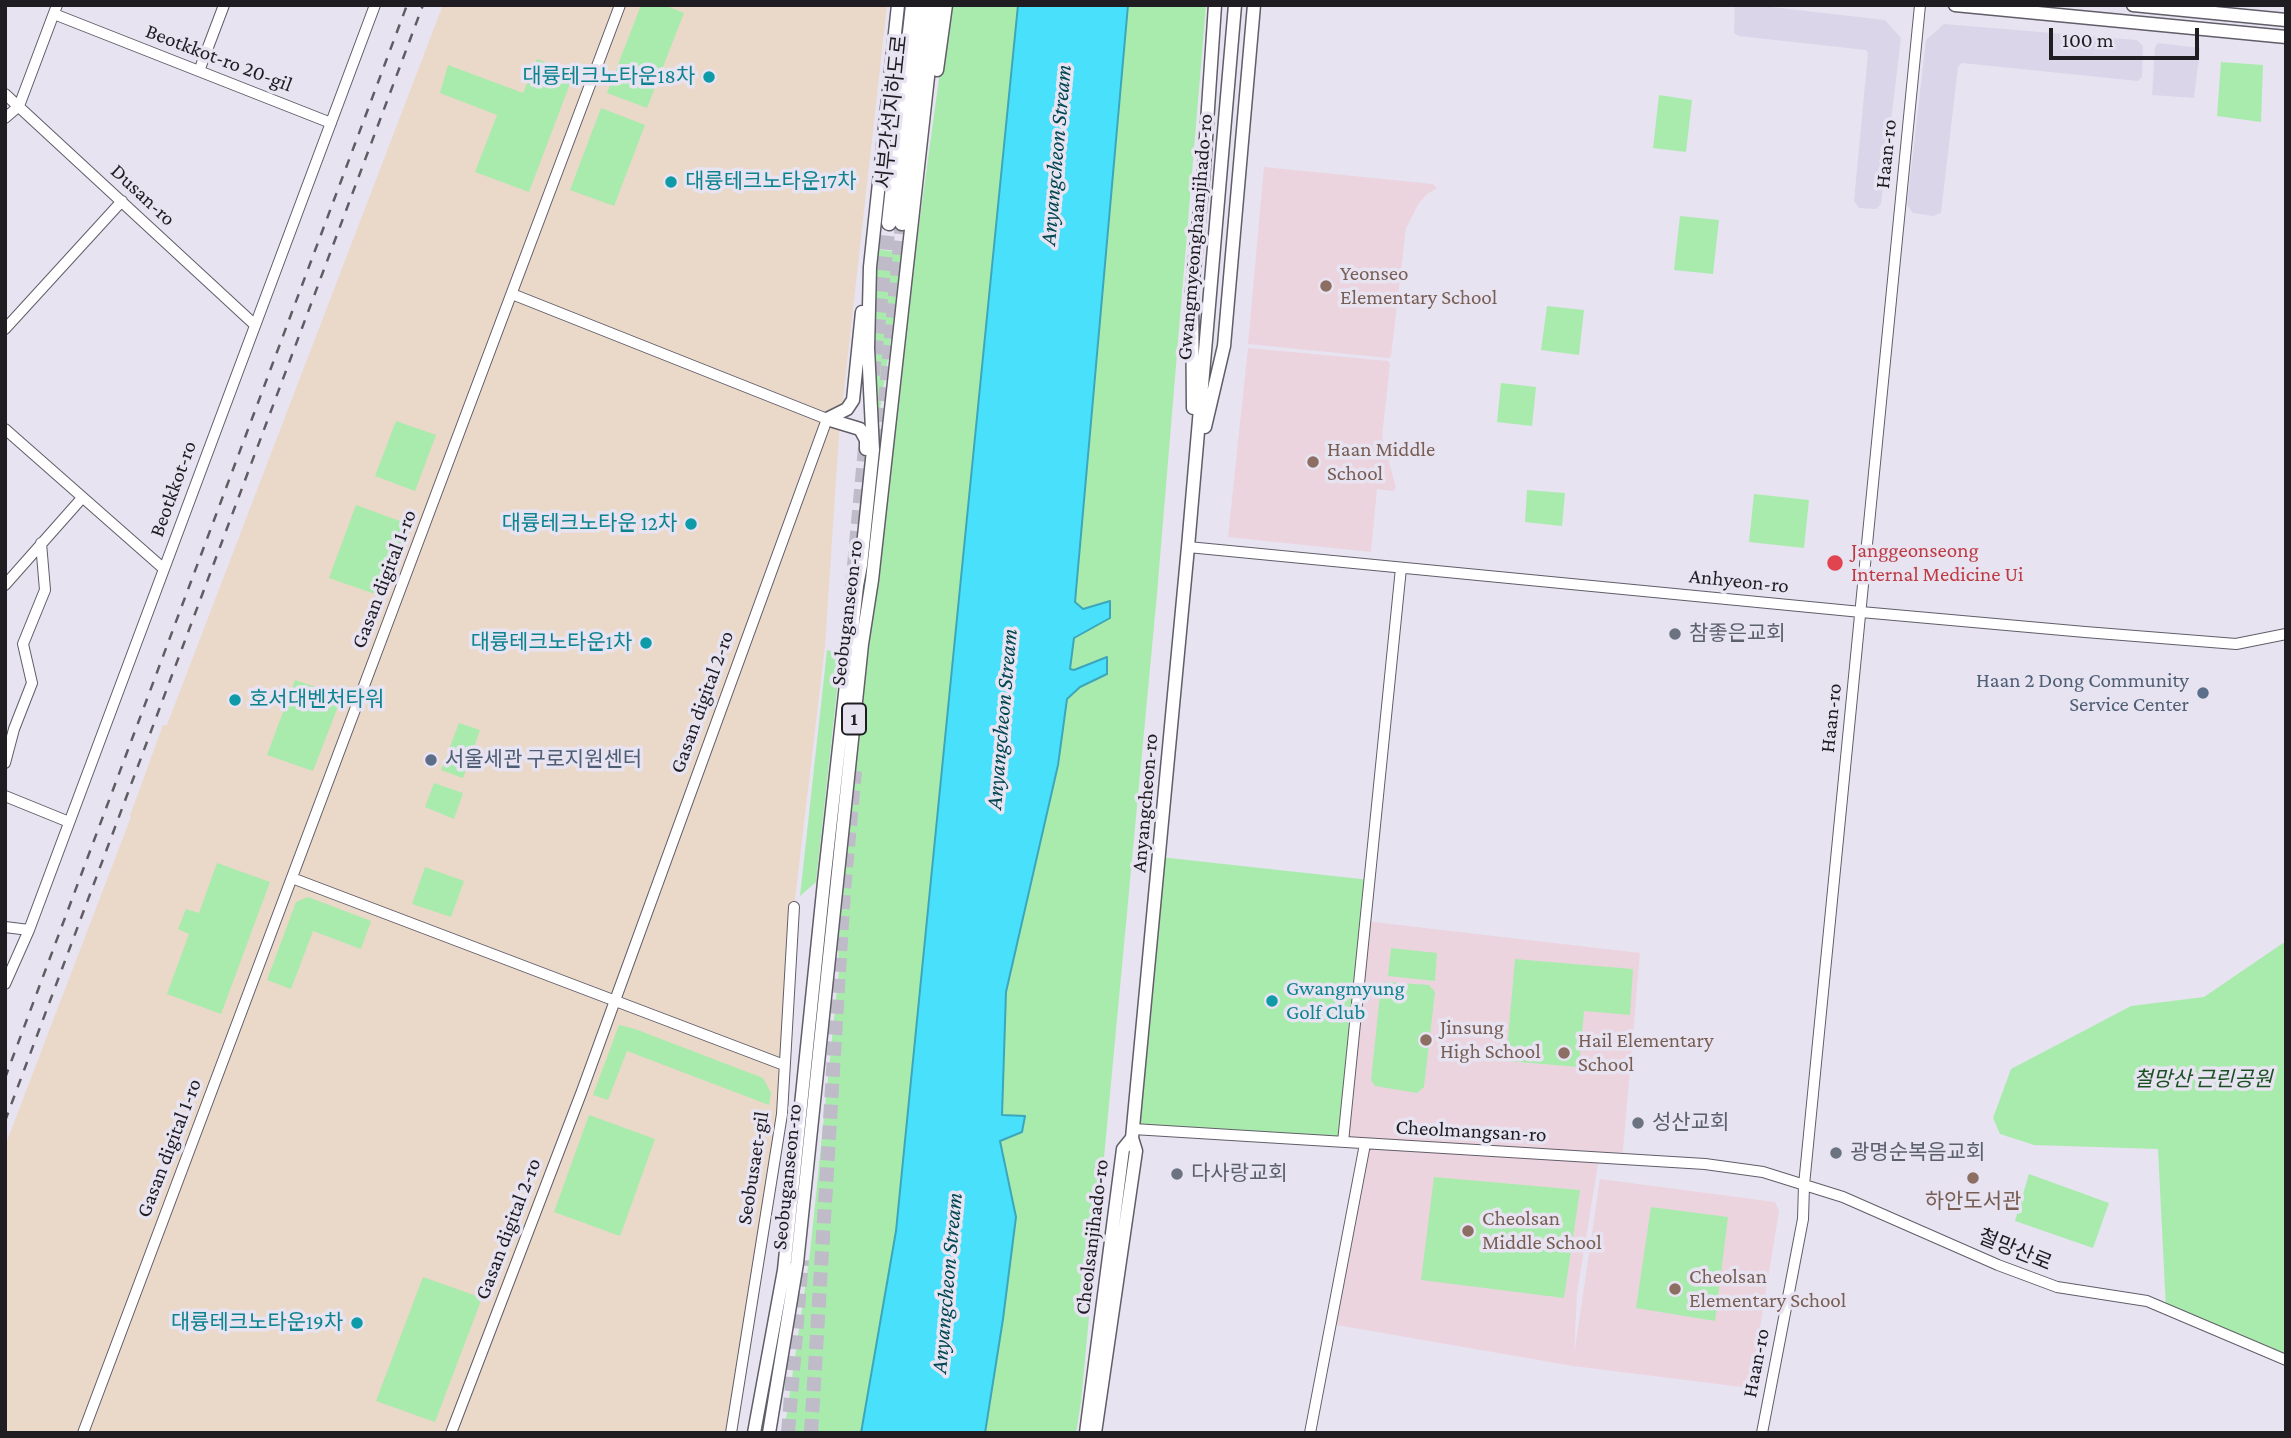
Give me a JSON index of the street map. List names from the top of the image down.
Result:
{
  "streets": {
    "highway": ["서부간선지하도로"],
    "main road": [
      "Gwangmyeonghaanjihado-ro",
      "Seobuganseon-ro",
      "1",
      "Anyangcheon-ro",
      "Cheolsanjihado-ro"
    ],
    "street": [
      "Beotkkot-ro 20-gil",
      "Haan-ro",
      "Dusan-ro",
      "Beotkkot-ro",
      "Gasan digital 1-ro",
      "Anhyeon-ro",
      "Gasan digital 2-ro",
      "Cheolmangsan-ro",
      "Seobusaet-gil",
      "철망산로"
    ]
  },
  "crossings": [
    ["Beotkkot-ro 20-gil", "Beotkkot-ro"],
    ["Haan-ro", "Anhyeon-ro"],
    ["Haan-ro", "Cheolmangsan-ro"],
    ["Haan-ro", "철망산로"],
    ["Dusan-ro", "Beotkkot-ro"],
    ["Gwangmyeonghaanjihado-ro", "Anyangcheon-ro"],
    ["Anhyeon-ro", "Anyangcheon-ro"],
    ["Anyangcheon-ro", "Cheolmangsan-ro"],
    ["Anyangcheon-ro", "Cheolsanjihado-ro"],
    ["Cheolmangsan-ro", "Cheolsanjihado-ro"],
    ["Cheolmangsan-ro", "철망산로"]
  ],
  "water": ["Anyangcheon Stream"],
  "parks": ["철망산 근린공원"],
  "places": [
    "대륭테크노타운18차",
    "대륭테크노타운17차",
    "Yeonseo Elementary School",
    "Haan Middle School",
    "대륭테크노타운 12차",
    "Janggeonseong Internal Medicine Ui",
    "참좋은교회",
    "대륭테크노타운1차",
    "Haan 2 Dong Community Service Center",
    "호서대벤처타워",
    "서울세관 구로지원센터",
    "Gwangmyung Golf Club",
    "Jinsung High School",
    "Hail Elementary School",
    "성산교회",
    "광명순복음교회",
    "다사랑교회",
    "하안도서관",
    "Cheolsan Middle School",
    "Cheolsan Elementary School",
    "대륭테크노타운19차"
  ],
  "scale_bar": "100 m"
}
